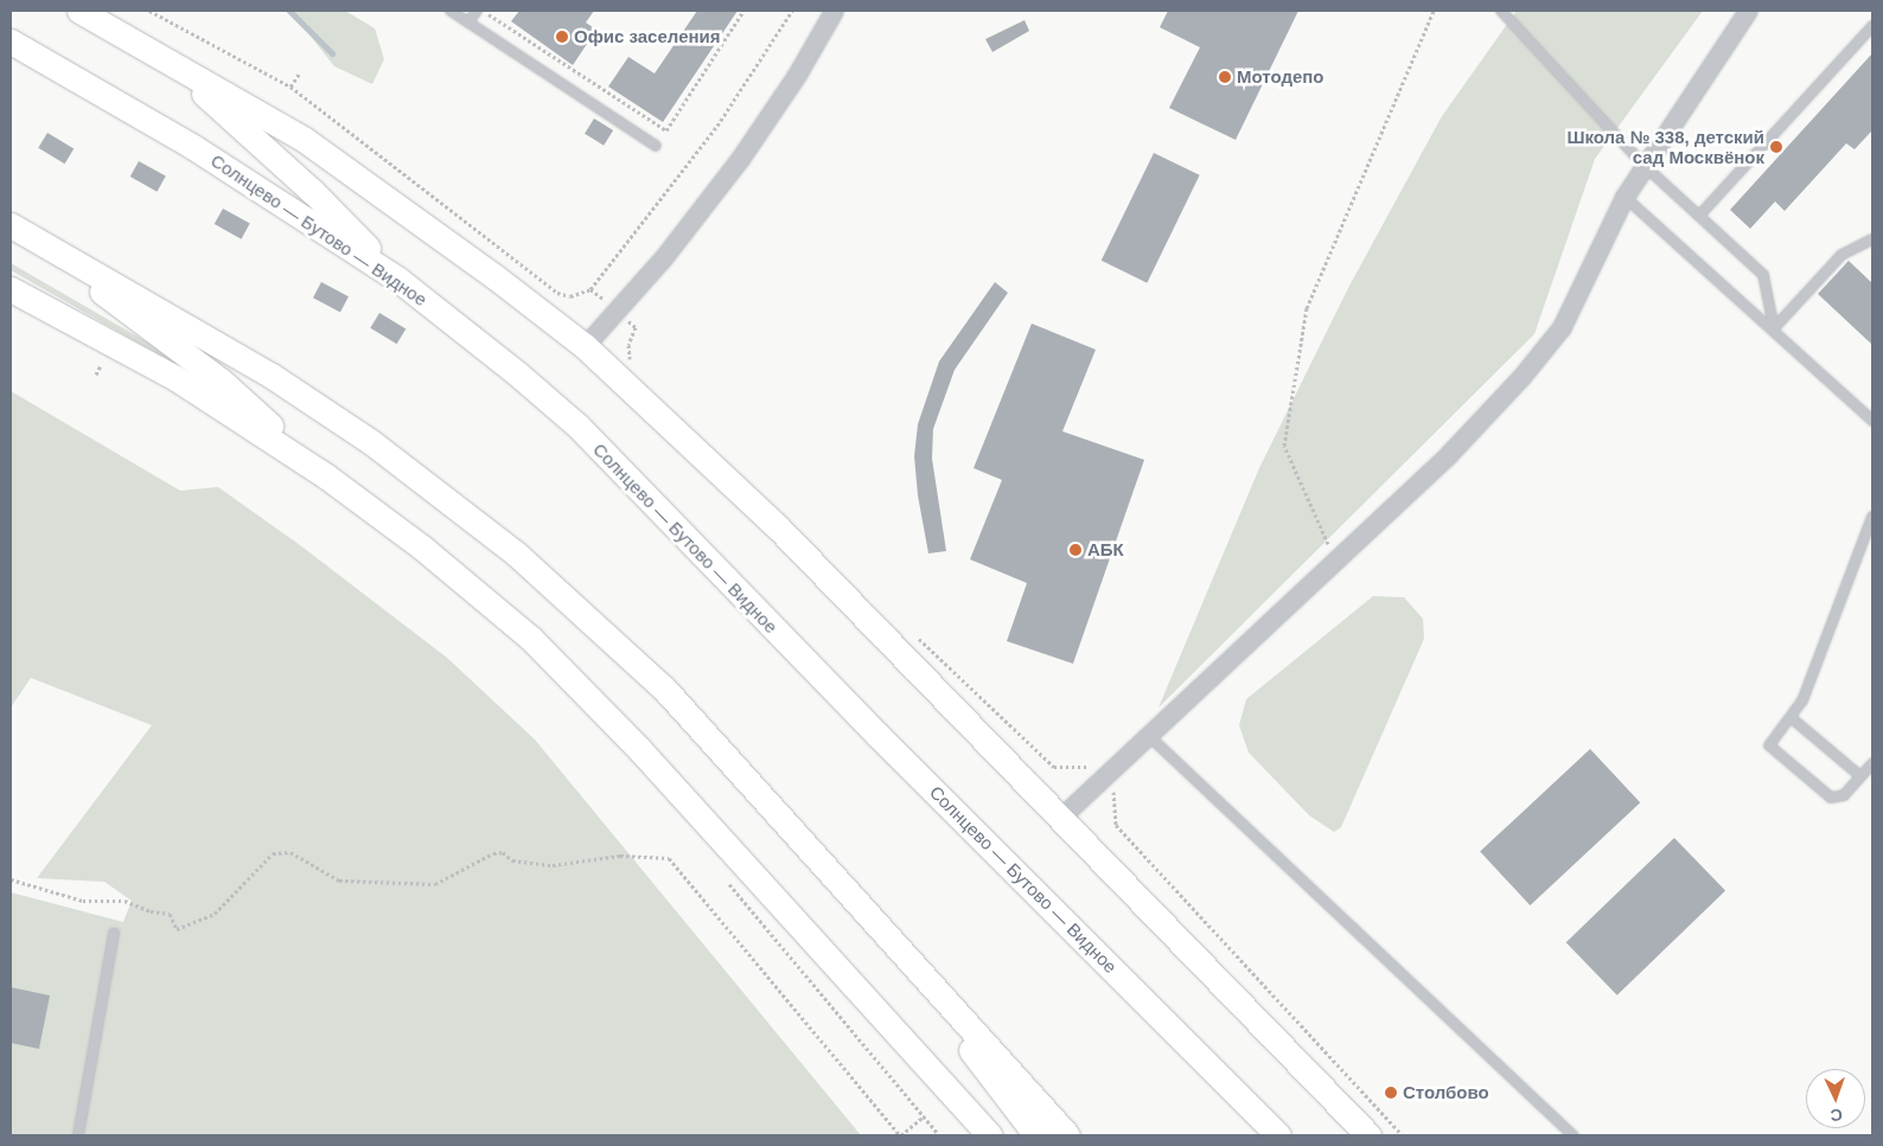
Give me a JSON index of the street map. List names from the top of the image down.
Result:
{
  "streets": {
    "main road": ["Солнцево — Бутово — Видное"]
  },
  "places": [
    "Офис заселения",
    "Мотодепо",
    "Школа № 338, детский сад Москвёнок",
    "АБК",
    "Столбово"
  ],
  "north": "bottom"
}
